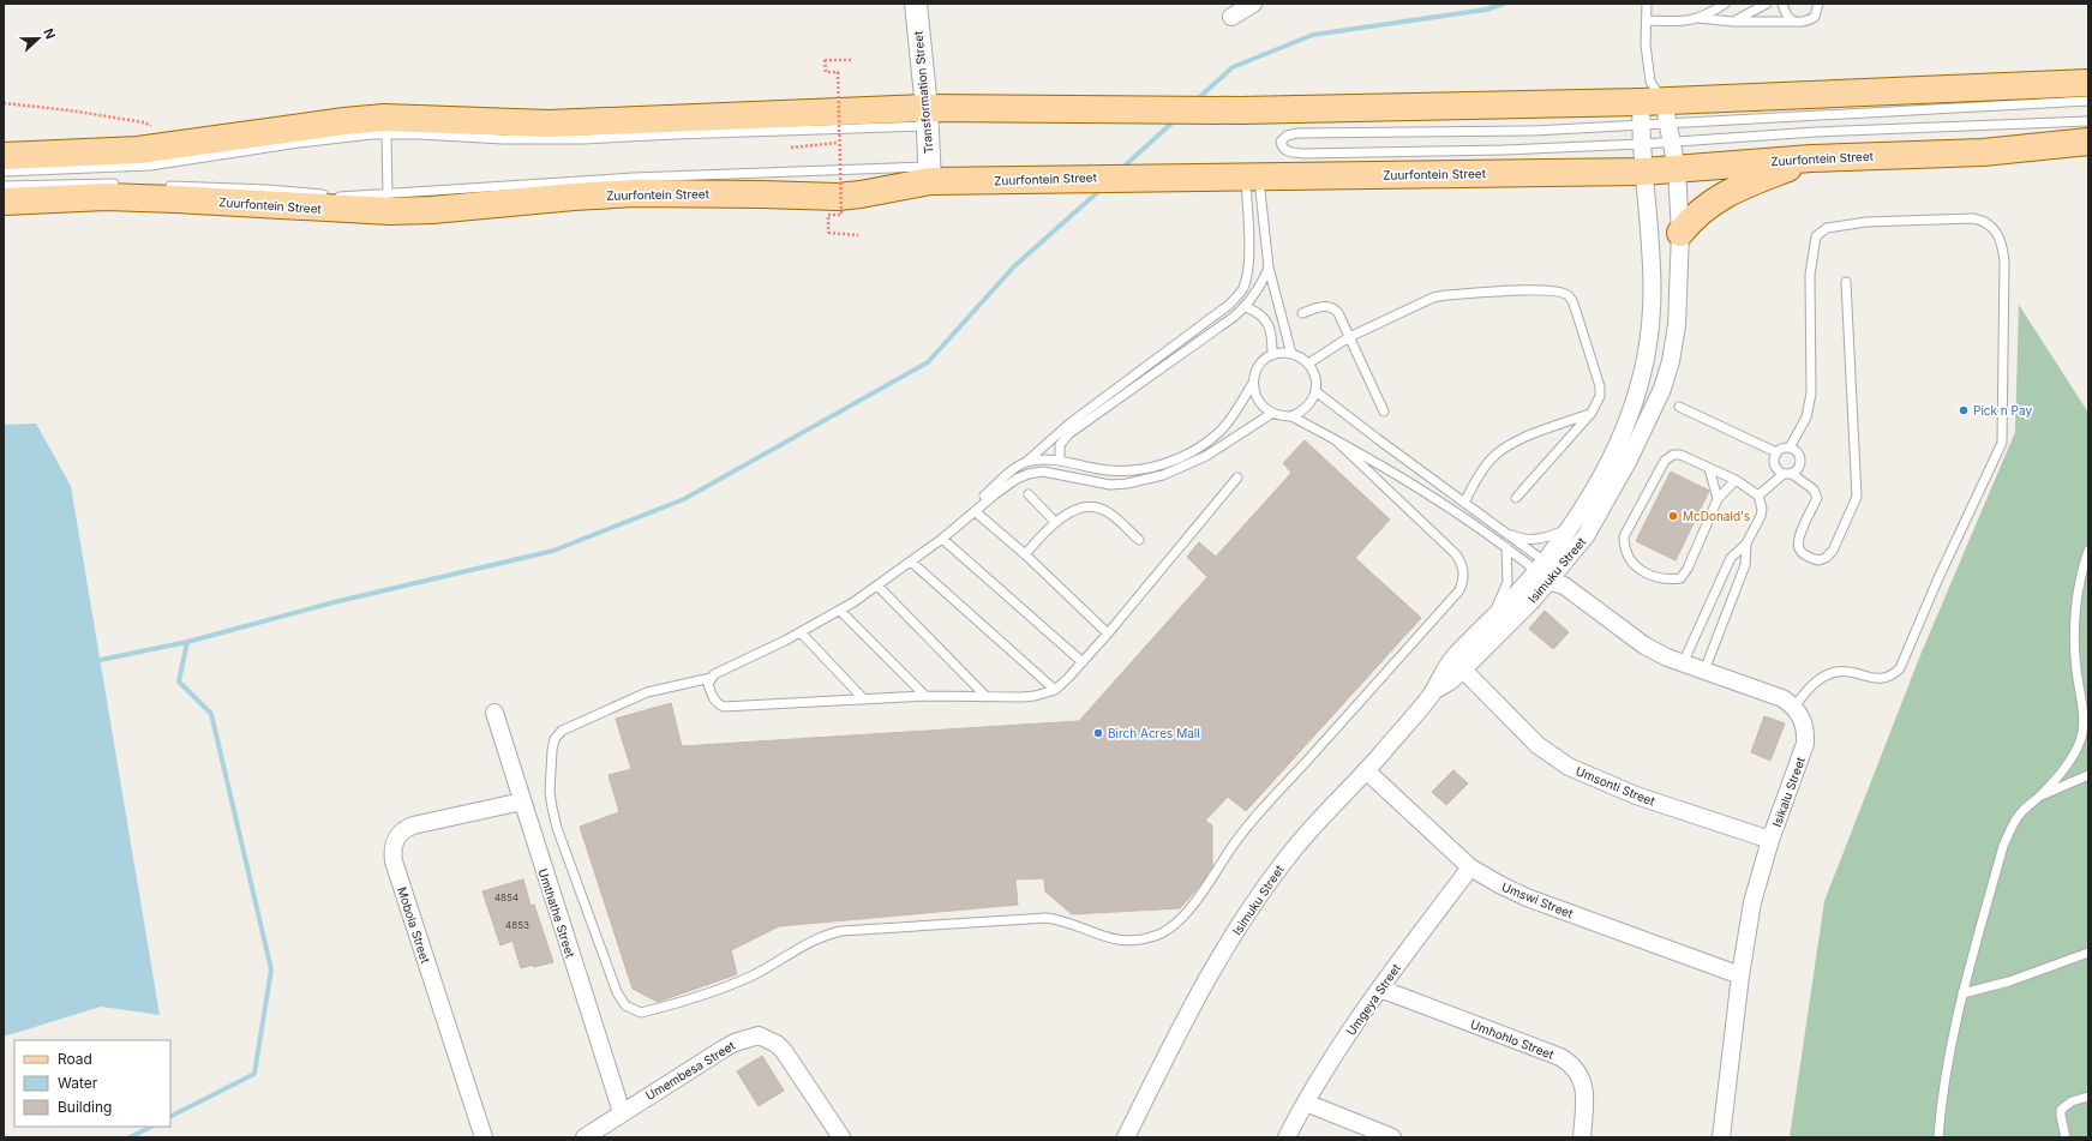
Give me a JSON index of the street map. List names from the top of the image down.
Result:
{
  "streets": {
    "main road": ["Zuurfontein Street"],
    "street": [
      "Transformation Street",
      "Isimuku Street",
      "Umsonti Street",
      "Isikalu Street",
      "Umswi Street",
      "Umthathe Street",
      "Mobola Street",
      "Umgeya Street",
      "Umhohlo Street",
      "Umembesa Street"
    ]
  },
  "crossings": [
    ["Transformation Street", "Zuurfontein Street"],
    ["Zuurfontein Street", "Isimuku Street"],
    ["Isimuku Street", "Umsonti Street"],
    ["Isimuku Street", "Umswi Street"],
    ["Umsonti Street", "Isikalu Street"],
    ["Isikalu Street", "Umswi Street"],
    ["Umswi Street", "Umgeya Street"],
    ["Umthathe Street", "Mobola Street"],
    ["Umthathe Street", "Umembesa Street"],
    ["Umgeya Street", "Umhohlo Street"]
  ],
  "places": ["Pick n Pay", "McDonald's", "Birch Acres Mall"],
  "house_numbers": ["4854", "4853"],
  "legend": ["Road", "Water", "Building"],
  "north": "right"
}
